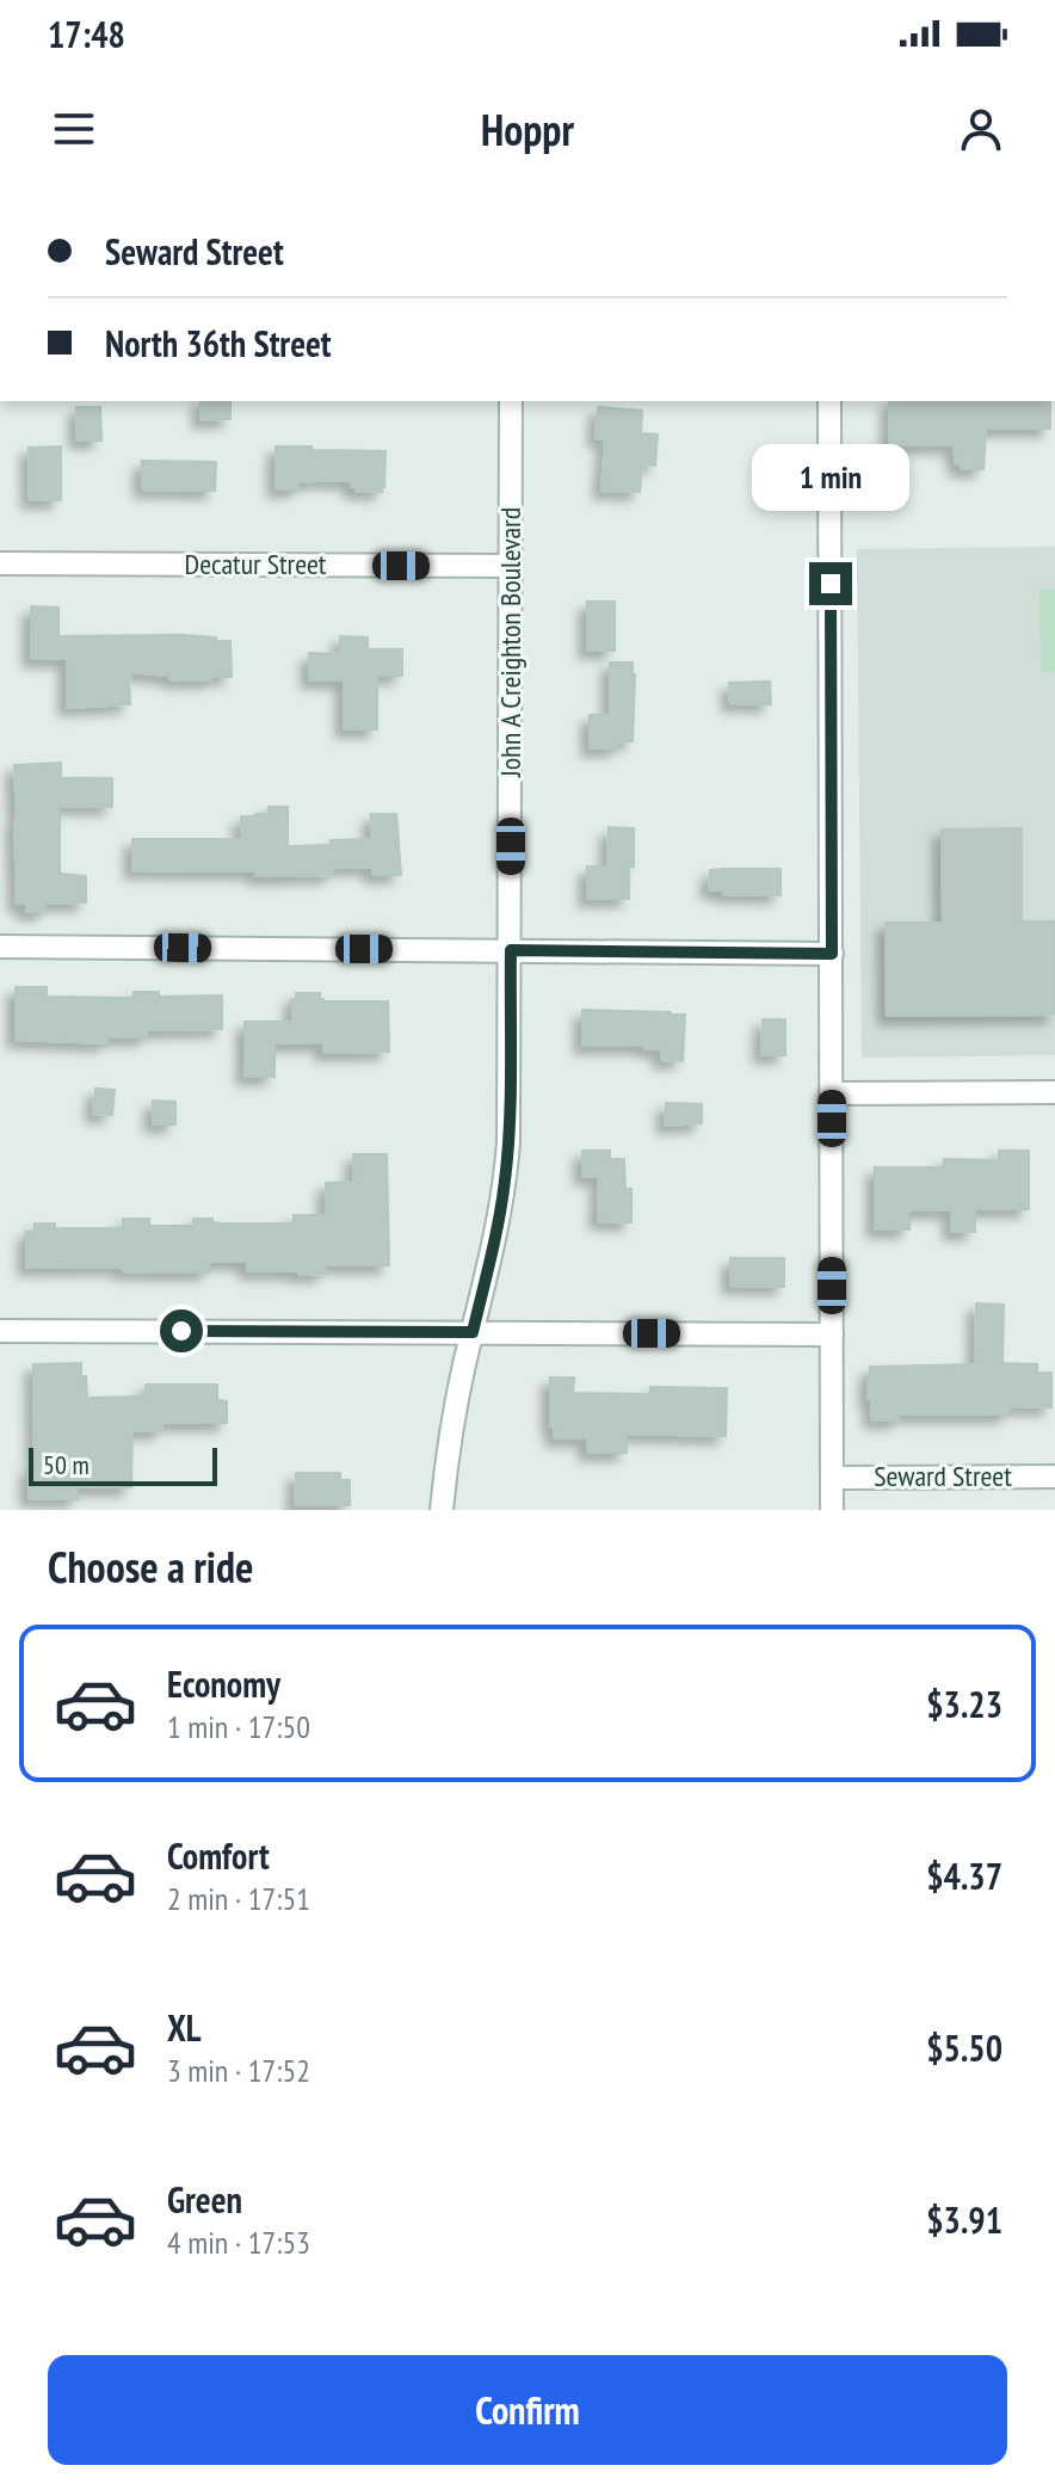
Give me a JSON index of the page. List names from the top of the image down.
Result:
{
  "streets": {
    "street": ["Decatur Street", "John A Creighton Boulevard", "Seward Street"]
  },
  "crossings": [
    ["Decatur Street", "John A Creighton Boulevard"]
  ],
  "scale_bar": "50 m",
  "page": {
    "status": "17:48",
    "header": "Hoppr",
    "banner": ["Seward Street", "North 36th Street"],
    "bubble": "1 min",
    "scale": "50 m",
    "heading": "Choose a ride",
    "list": [
      {
        "name": "Economy",
        "note": "1 min · 17:50",
        "value": "$3.23"
      },
      {
        "name": "Comfort",
        "note": "2 min · 17:51",
        "value": "$4.37"
      },
      {
        "name": "XL",
        "note": "3 min · 17:52",
        "value": "$5.50"
      },
      {
        "name": "Green",
        "note": "4 min · 17:53",
        "value": "$3.91"
      }
    ],
    "buttons": "Confirm"
  }
}
